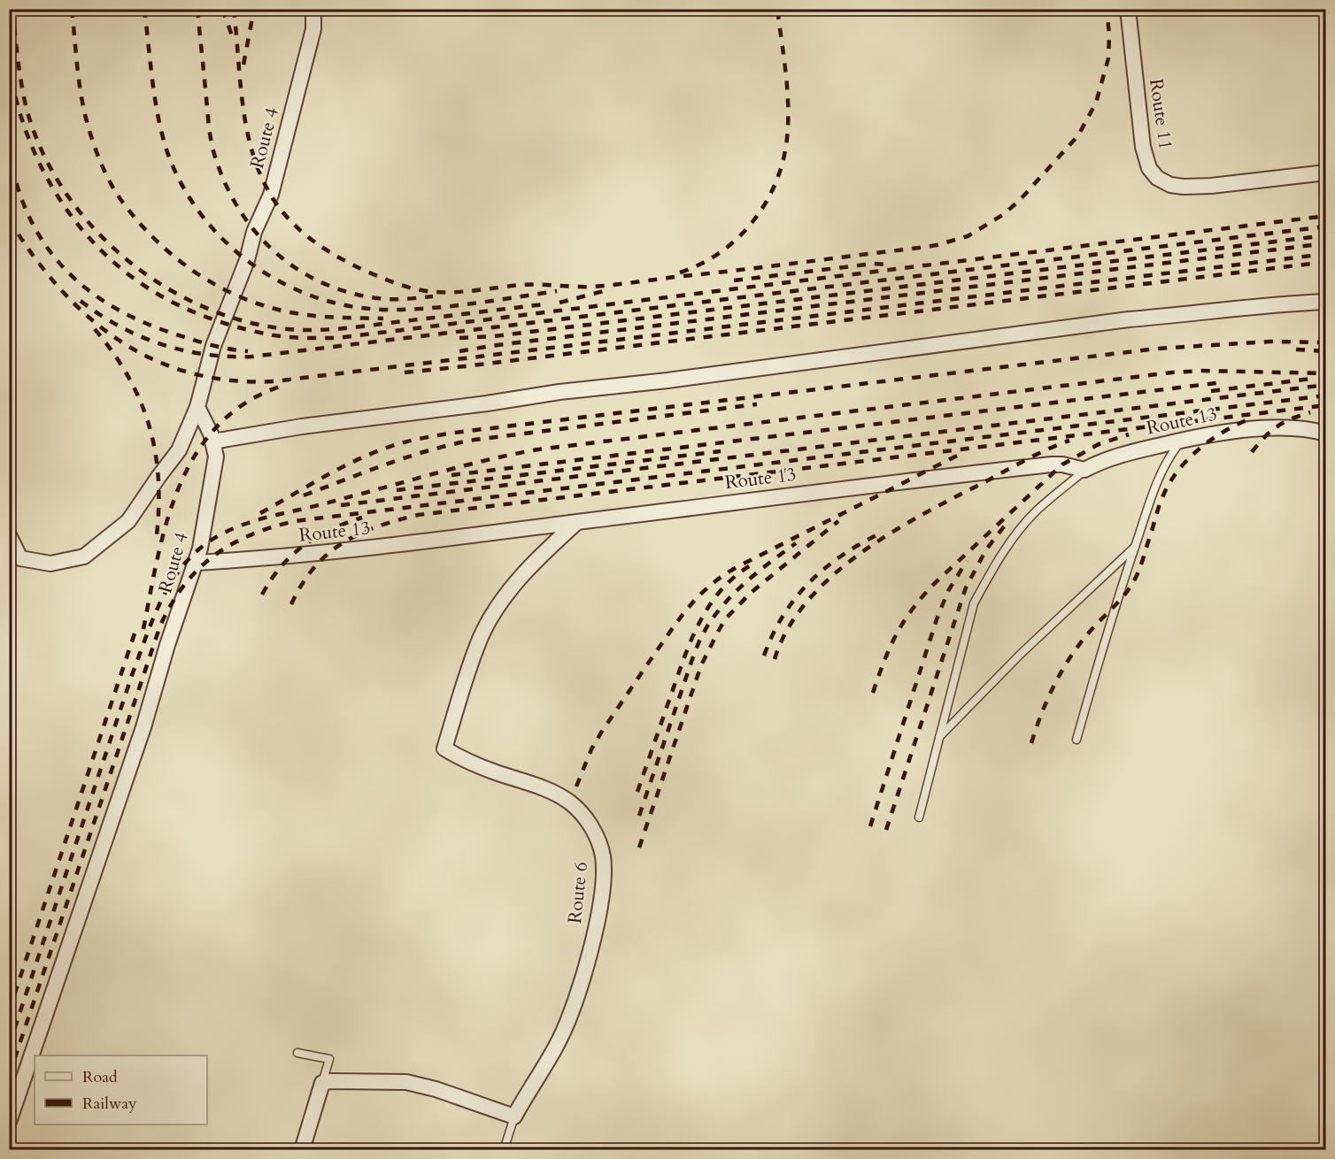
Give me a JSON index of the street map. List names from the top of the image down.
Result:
{
  "streets": {
    "street": [
      "Route 11",
      "Route 4",
      "Route 13",
      "Route 6"
    ]
  },
  "crossings": [
    ["Route 4", "Route 13"],
    ["Route 13", "Route 6"]
  ],
  "legend": ["Road", "Railway"]
}
